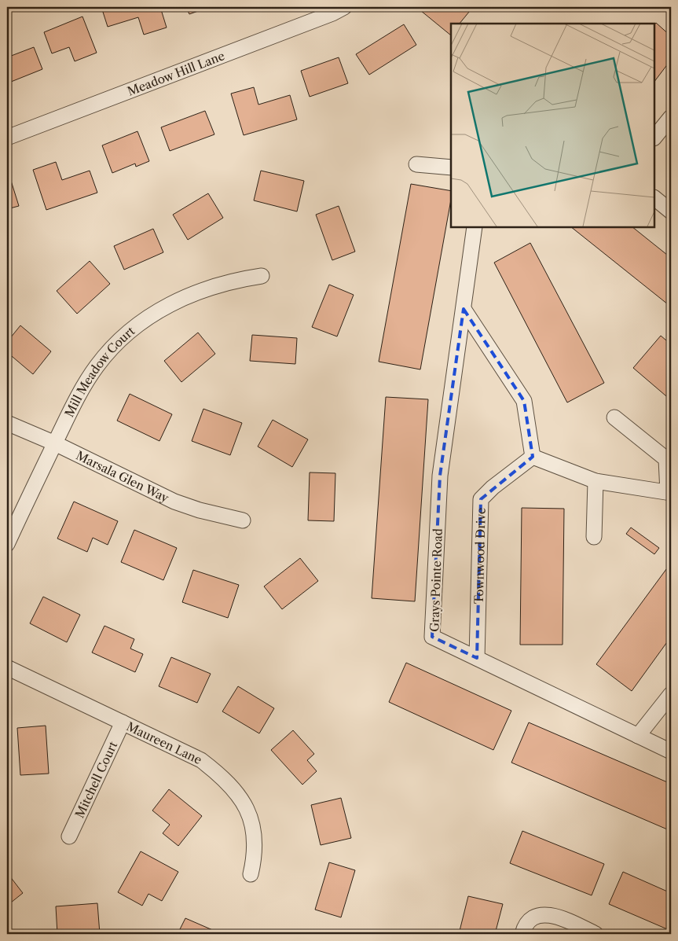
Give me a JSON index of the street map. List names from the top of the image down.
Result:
{
  "streets": {
    "street": [
      "Meadow Hill Lane",
      "Mill Meadow Court",
      "Marsala Glen Way",
      "Townwood Drive",
      "Grays Pointe Road",
      "Maureen Lane",
      "Mitchell Court"
    ]
  },
  "crossings": [
    ["Mill Meadow Court", "Marsala Glen Way"],
    ["Townwood Drive", "Grays Pointe Road"],
    ["Maureen Lane", "Mitchell Court"]
  ]
}
